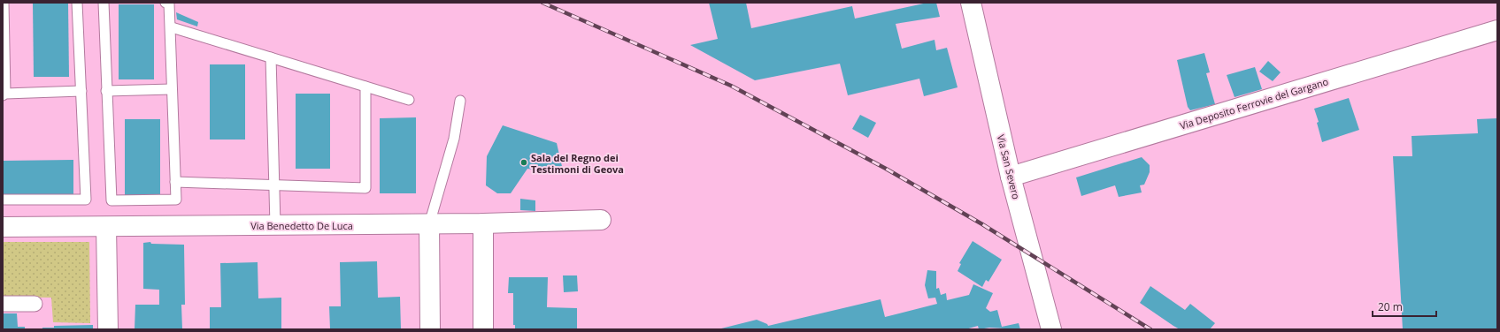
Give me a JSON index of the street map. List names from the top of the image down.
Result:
{
  "streets": {
    "street": ["Via Deposito Ferrovie del Gargano", "Via San Severo", "Via Benedetto De Luca"]
  },
  "crossings": [
    ["Via Deposito Ferrovie del Gargano", "Via San Severo"]
  ],
  "places": ["Sala del Regno dei Testimoni di Geova"],
  "scale_bar": "20 m"
}
